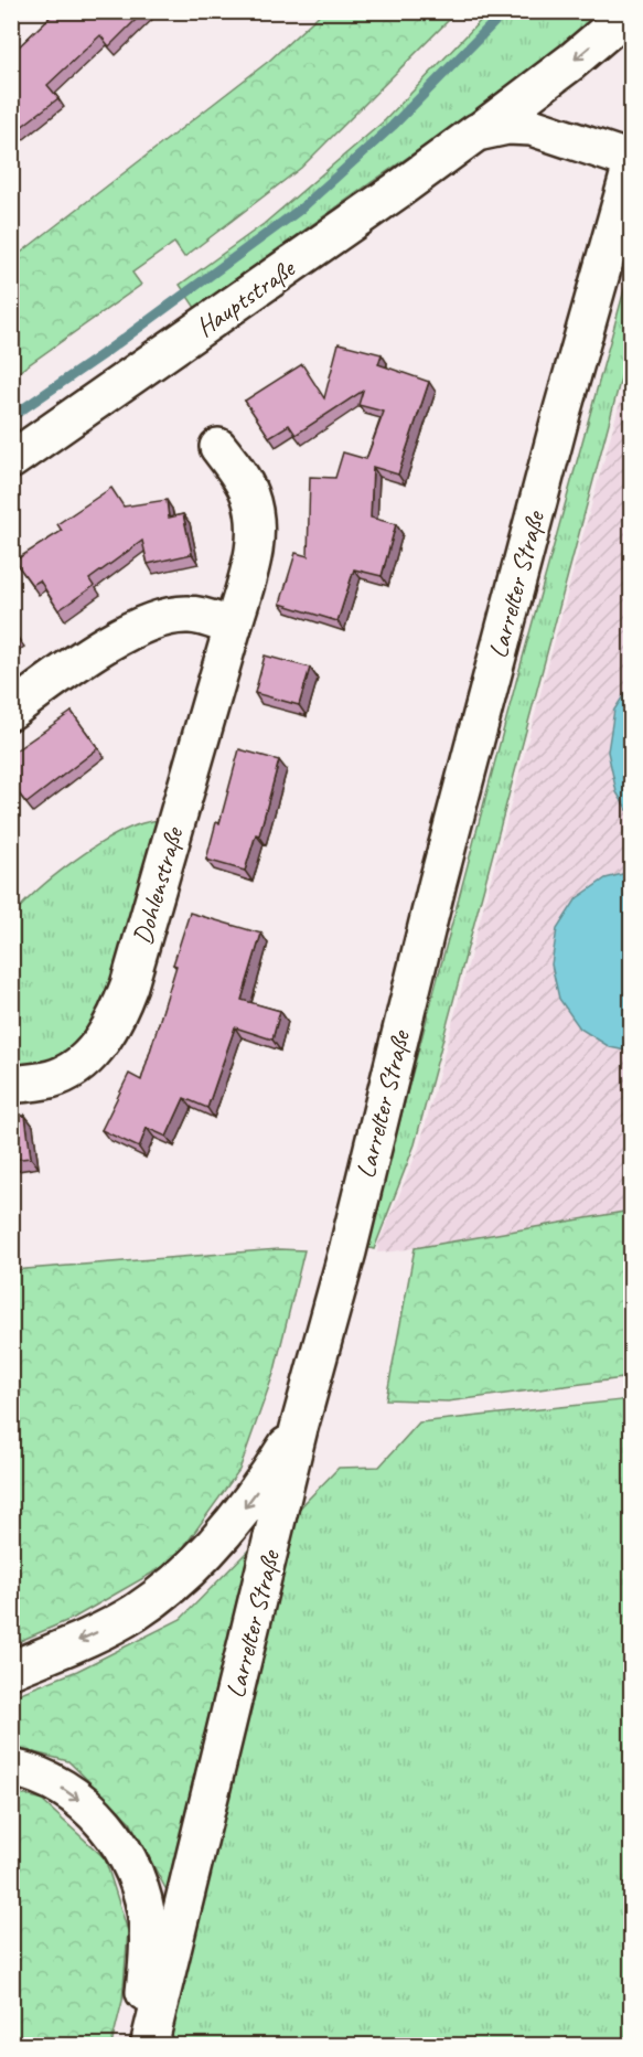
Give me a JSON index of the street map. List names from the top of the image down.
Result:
{
  "streets": {
    "main road": ["Hauptstraße", "Larrelter Straße", "Dohlenstraße"]
  }
}
